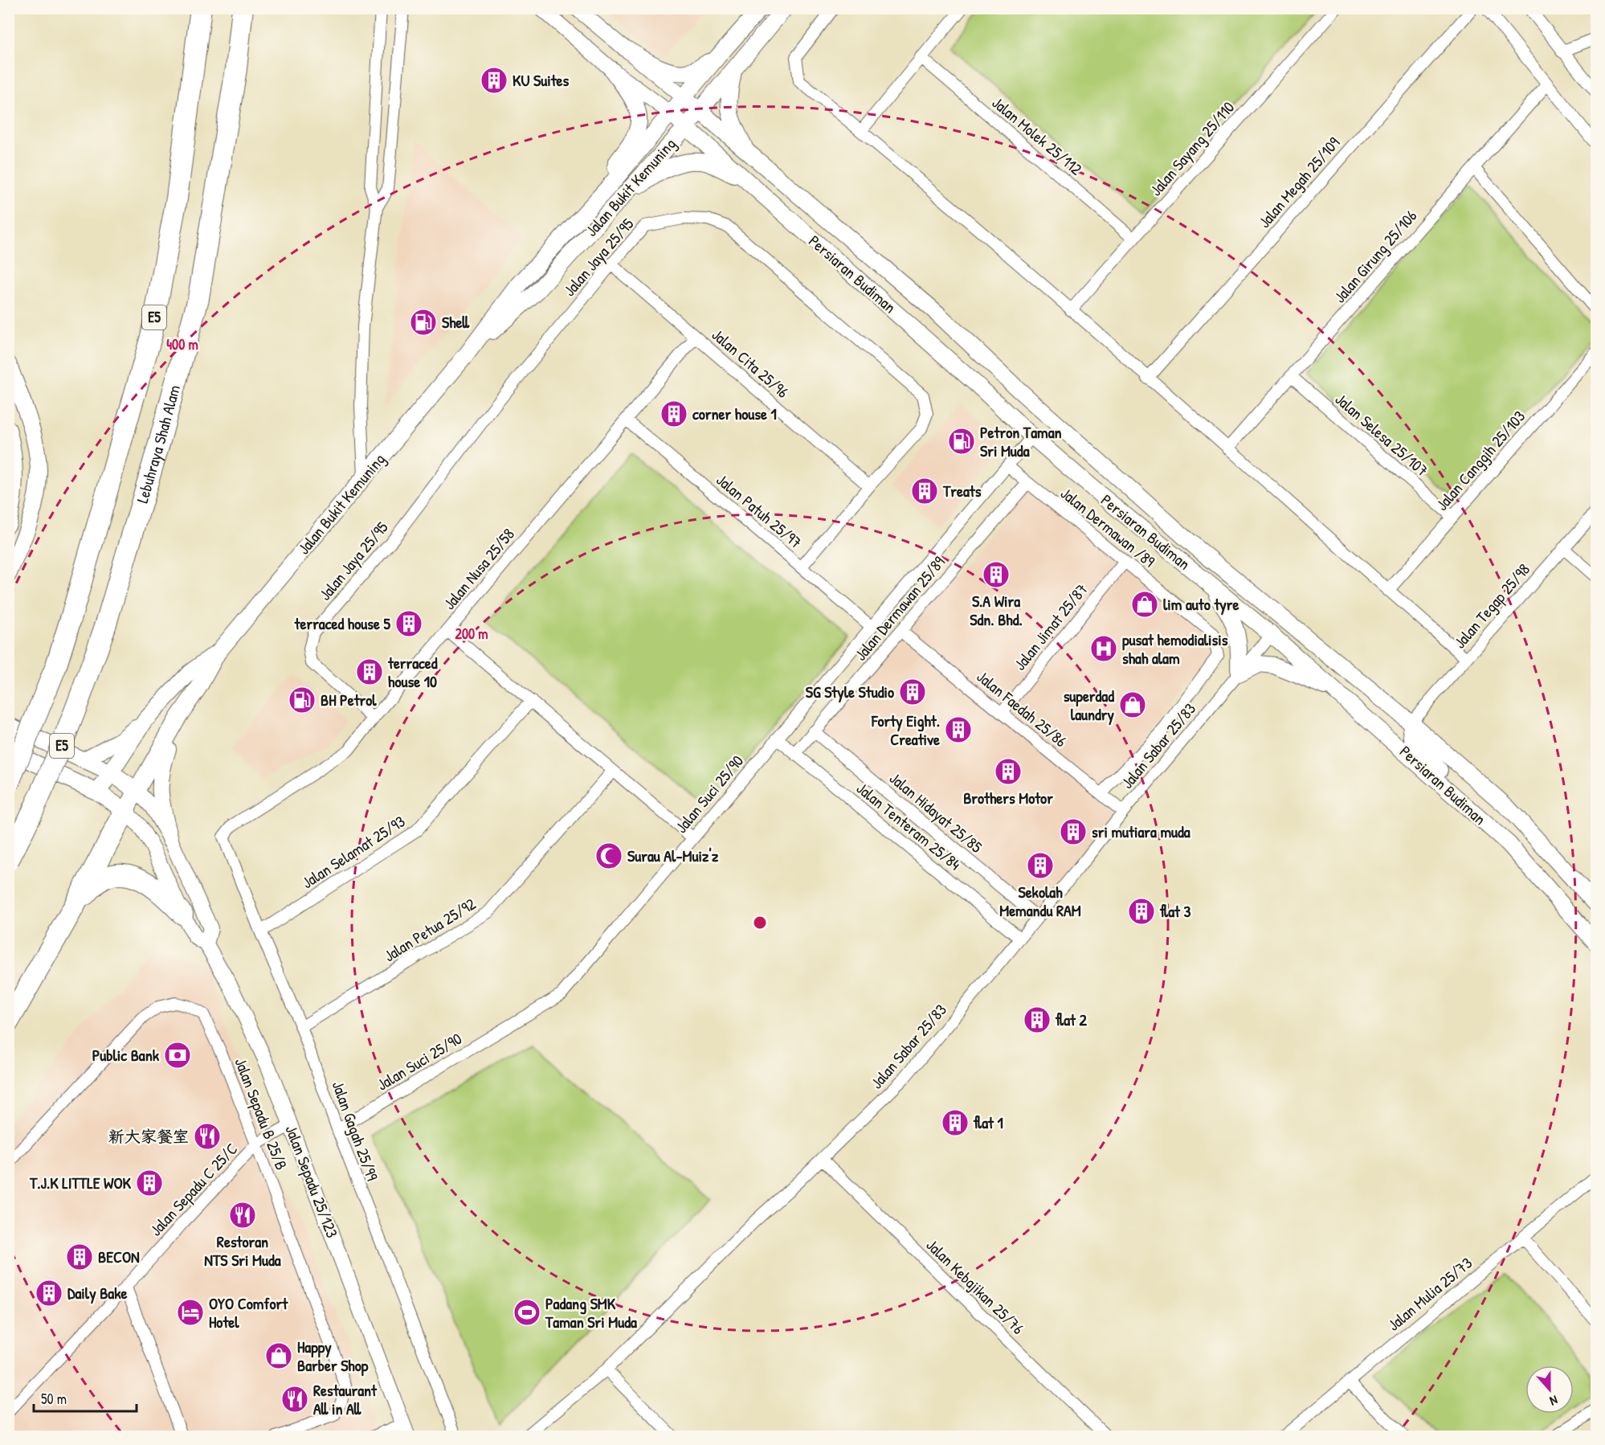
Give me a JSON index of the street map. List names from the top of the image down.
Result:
{
  "streets": {
    "highway": ["E5", "Lebuhraya Shah Alam"],
    "main road": ["Jalan Bukit Kemuning", "Persiaran Budiman", "Jalan Sepadu 25/123"],
    "street": [
      "Jalan Molek 25/112",
      "Jalan Sayang 25/110",
      "Jalan Megah 25/109",
      "Jalan Girung 25/106",
      "Jalan Jaya 25/95",
      "Jalan Cita 25/96",
      "Jalan Selesa 25/107",
      "Jalan Canggih 25/103",
      "Jalan Patuh 25/97",
      "Jalan Dermawan /89",
      "Jalan Nusa 25/58",
      "Jalan Tegap 25/98",
      "Jalan Dermawan 25/89",
      "Jalan Jimat 25/87",
      "Jalan Faedah 25/86",
      "Jalan Sabar 25/83",
      "Jalan Suci 25/90",
      "Jalan Hidayat 25/85",
      "Jalan Tenteram 25/84",
      "Jalan Selamat 25/93",
      "Jalan Petua 25/92",
      "Jalan Sepadu B 25/B",
      "Jalan Gagah 25/99",
      "Jalan Sepadu C 25/C",
      "Jalan Kebajikan 25/76",
      "Jalan Mulia 25/73"
    ]
  },
  "crossings": [
    ["Jalan Molek 25/112", "Jalan Sayang 25/110"],
    ["Jalan Bukit Kemuning", "Persiaran Budiman"],
    ["Jalan Bukit Kemuning", "Jalan Sepadu 25/123"],
    ["Jalan Girung 25/106", "Jalan Selesa 25/107"],
    ["Jalan Jaya 25/95", "Jalan Cita 25/96"],
    ["Jalan Jaya 25/95", "Jalan Patuh 25/97"],
    ["Jalan Jaya 25/95", "Jalan Nusa 25/58"],
    ["Persiaran Budiman", "Jalan Tegap 25/98"],
    ["Persiaran Budiman", "Jalan Sabar 25/83"],
    ["Persiaran Budiman", "Jalan Suci 25/90"],
    ["Jalan Cita 25/96", "Jalan Nusa 25/58"],
    ["Jalan Selesa 25/107", "Jalan Canggih 25/103"],
    ["Jalan Patuh 25/97", "Jalan Nusa 25/58"],
    ["Jalan Patuh 25/97", "Jalan Suci 25/90"],
    ["Jalan Dermawan /89", "Jalan Dermawan 25/89"],
    ["Jalan Dermawan /89", "Jalan Jimat 25/87"],
    ["Jalan Dermawan /89", "Jalan Faedah 25/86"],
    ["Jalan Dermawan /89", "Jalan Suci 25/90"],
    ["Jalan Nusa 25/58", "Jalan Gagah 25/99"],
    ["Jalan Dermawan 25/89", "Jalan Faedah 25/86"],
    ["Jalan Dermawan 25/89", "Jalan Hidayat 25/85"],
    ["Jalan Dermawan 25/89", "Jalan Tenteram 25/84"],
    ["Jalan Jimat 25/87", "Jalan Faedah 25/86"],
    ["Jalan Faedah 25/86", "Jalan Sabar 25/83"],
    ["Jalan Sabar 25/83", "Jalan Hidayat 25/85"],
    ["Jalan Sabar 25/83", "Jalan Tenteram 25/84"],
    ["Jalan Sabar 25/83", "Jalan Kebajikan 25/76"],
    ["Jalan Suci 25/90", "Jalan Tenteram 25/84"],
    ["Jalan Suci 25/90", "Jalan Gagah 25/99"],
    ["Jalan Selamat 25/93", "Jalan Gagah 25/99"],
    ["Jalan Petua 25/92", "Jalan Gagah 25/99"],
    ["Jalan Sepadu B 25/B", "Jalan Sepadu C 25/C"],
    ["Jalan Sepadu 25/123", "Jalan Sepadu C 25/C"]
  ],
  "places": {
    "building": [
      "KU Suites",
      "corner house 1",
      "Treats",
      "S.A Wira Sdn. Bhd.",
      "terraced house 5",
      "terraced house 10",
      "SG Style Studio",
      "Forty Eight. Creative",
      "Brothers Motor",
      "sri mutiara muda",
      "Sekolah Memandu RAM",
      "flat 3",
      "flat 2",
      "flat 1",
      "T.J.K LITTLE WOK",
      "BECON",
      "Daily Bake"
    ],
    "fuel station": ["Shell", "Petron Taman Sri Muda", "BH Petrol"],
    "shop": ["lim auto tyre", "superdad laundry", "Happy Barber Shop"],
    "hospital": ["pusat hemodialisis shah alam"],
    "mosque": ["Surau Al-Muiz'z"],
    "bank": ["Public Bank"],
    "restaurant": ["新大家餐室", "Restoran NTS Sri Muda", "Restaurant All in All"],
    "hotel": ["OYO Comfort Hotel"],
    "sports": ["Padang SMK Taman Sri Muda"]
  },
  "scale_bar": "50 m",
  "north": "bottom",
  "rings": ["400 m", "200 m"]
}
